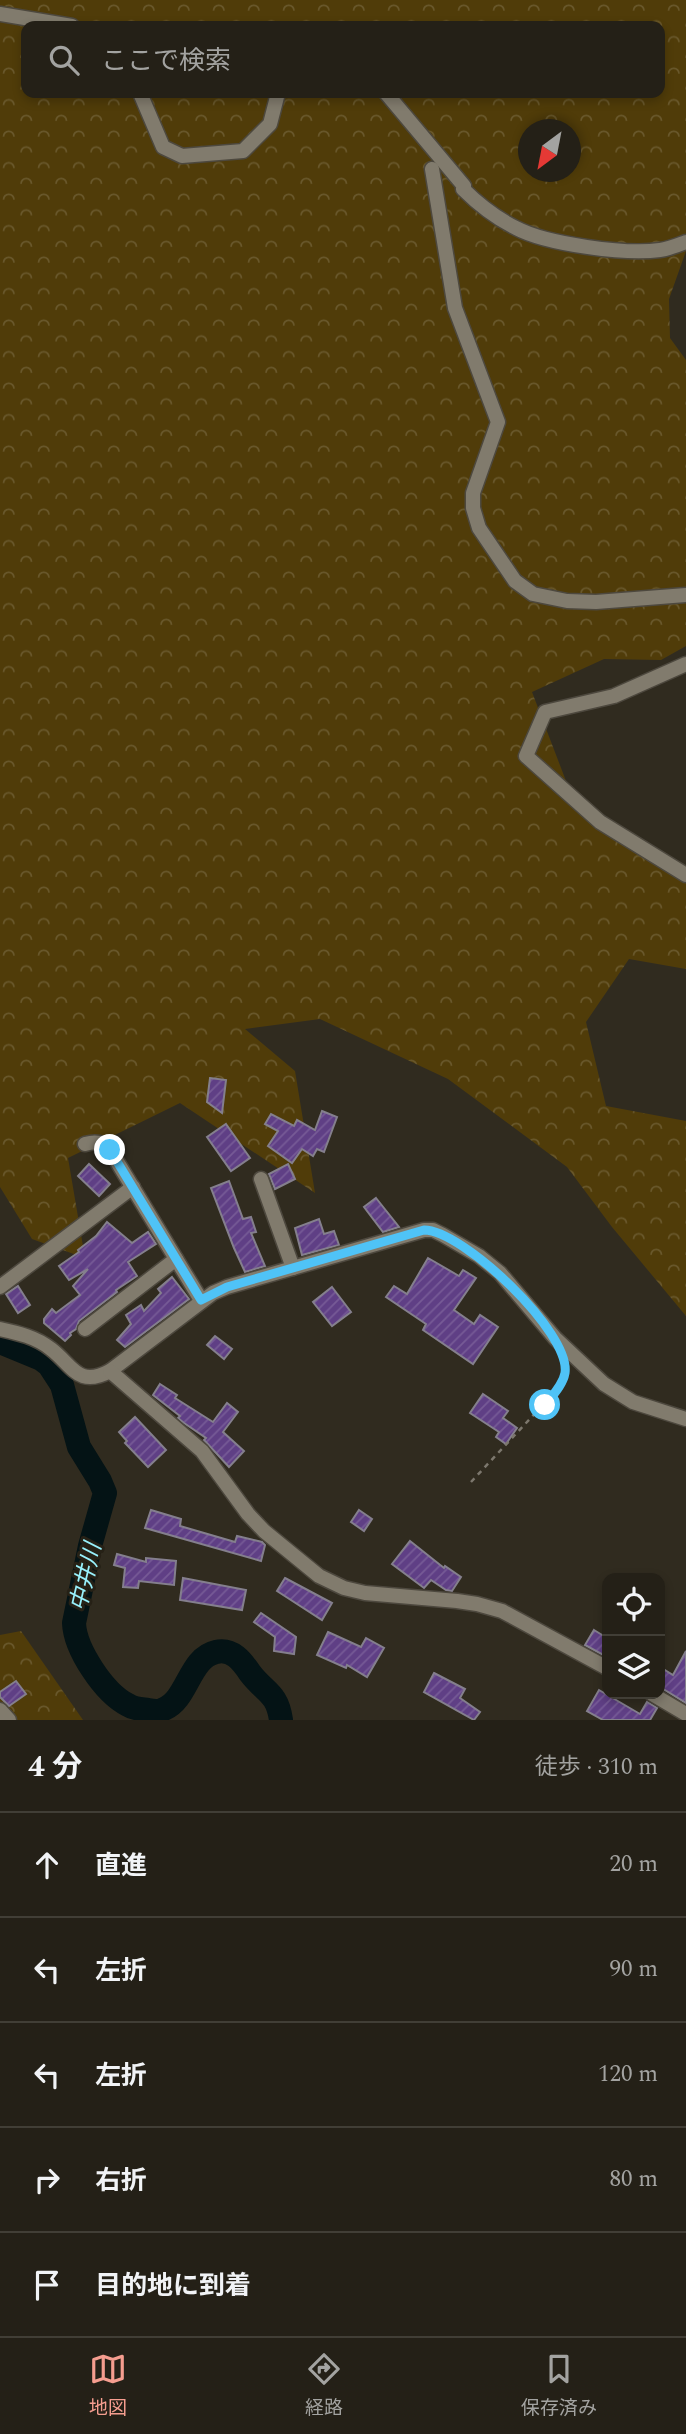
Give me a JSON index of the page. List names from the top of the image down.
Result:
{
  "water": ["中井川"],
  "north": "bottom left",
  "page": {
    "search": "ここで検索",
    "heading": ["4 分", "徒歩 · 310 m"],
    "list": [
      ["直進", "20 m"],
      ["左折", "90 m"],
      ["左折", "120 m"],
      ["右折", "80 m"],
      "目的地に到着"
    ],
    "nav": ["地図", "経路", "保存済み"]
  }
}
